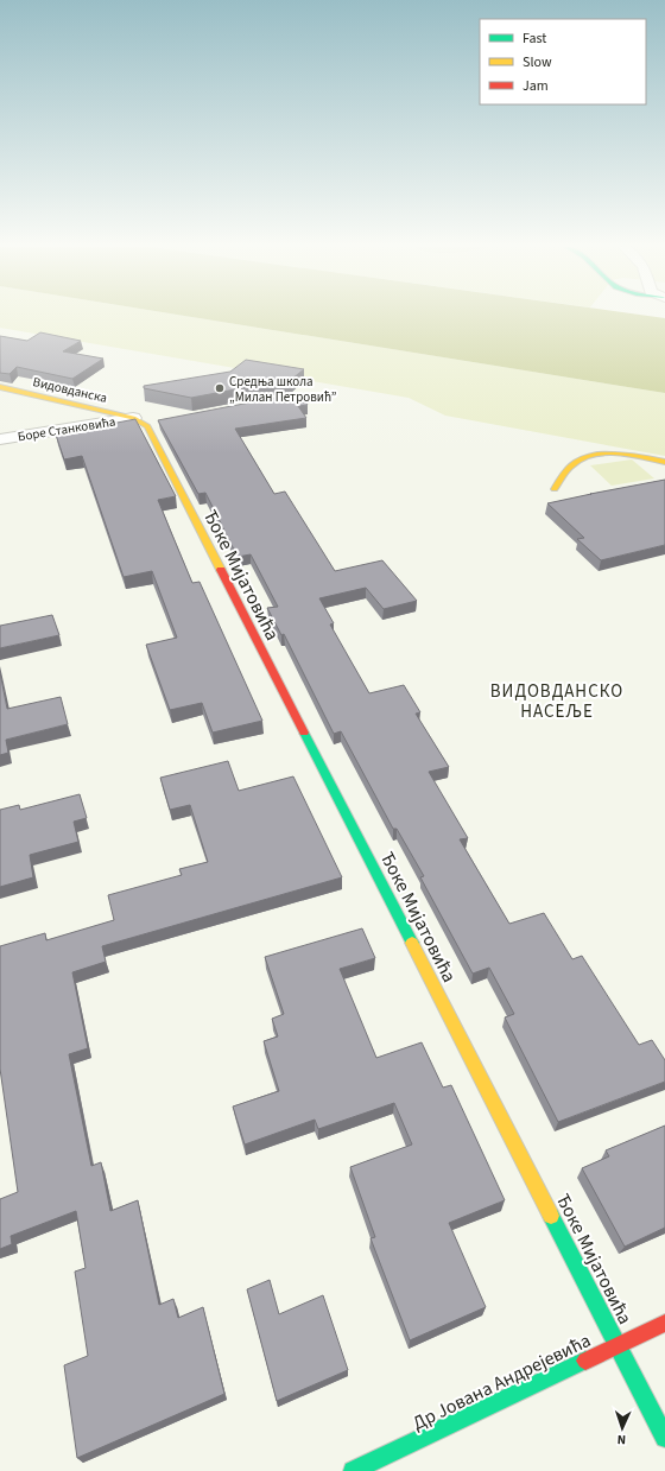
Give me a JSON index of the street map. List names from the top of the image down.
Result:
{
  "streets": {
    "street": [
      "Видовданска",
      "Боре Станковића",
      "Ђоке Мијатовића",
      "Др Јована Андрејевића"
    ]
  },
  "crossings": [
    ["Видовданска", "Боре Станковића"],
    ["Видовданска", "Ђоке Мијатовића"],
    ["Боре Станковића", "Ђоке Мијатовића"],
    ["Ђоке Мијатовића", "Др Јована Андрејевића"]
  ],
  "districts": ["ВИДОВДАНСКО НАСЕЉЕ"],
  "places": ["Средња школа „Милан Петровић”"],
  "legend": ["Fast", "Slow", "Jam"],
  "north": "bottom"
}
